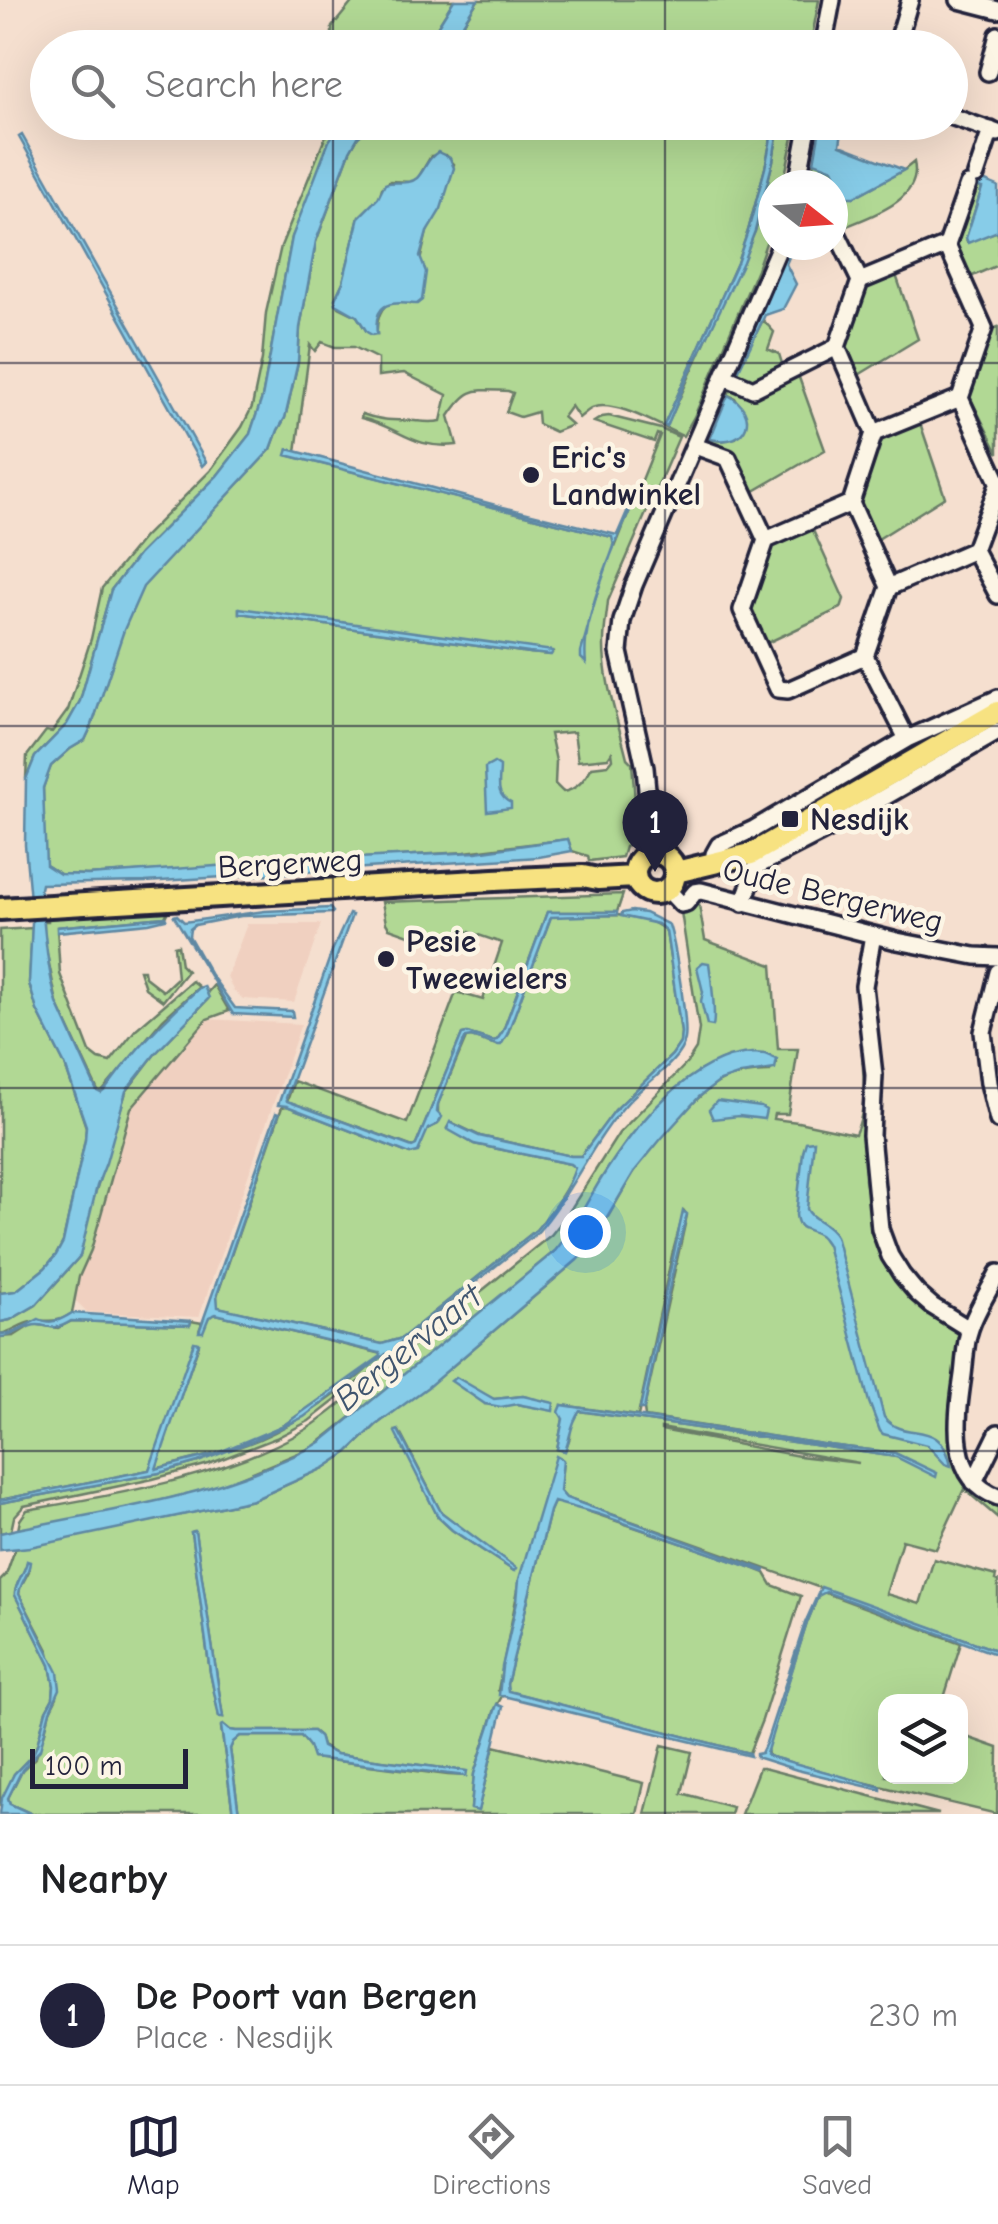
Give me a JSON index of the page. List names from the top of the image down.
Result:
{
  "streets": {
    "main road": ["Bergerweg"],
    "street": ["Oude Bergerweg"]
  },
  "water": ["Bergervaart"],
  "places": {
    "other": ["Eric's Landwinkel", "Pesie Tweewielers"],
    "transit": ["Nesdijk"]
  },
  "scale_bar": "100 m",
  "north": "right",
  "page": {
    "search": "Search here",
    "pins": "1",
    "scale": "100 m",
    "heading": "Nearby",
    "list": [
      {
        "mark": "1",
        "name": "De Poort van Bergen",
        "note": "Place · Nesdijk",
        "value": "230 m"
      }
    ],
    "nav": ["Map", "Directions", "Saved"]
  }
}
